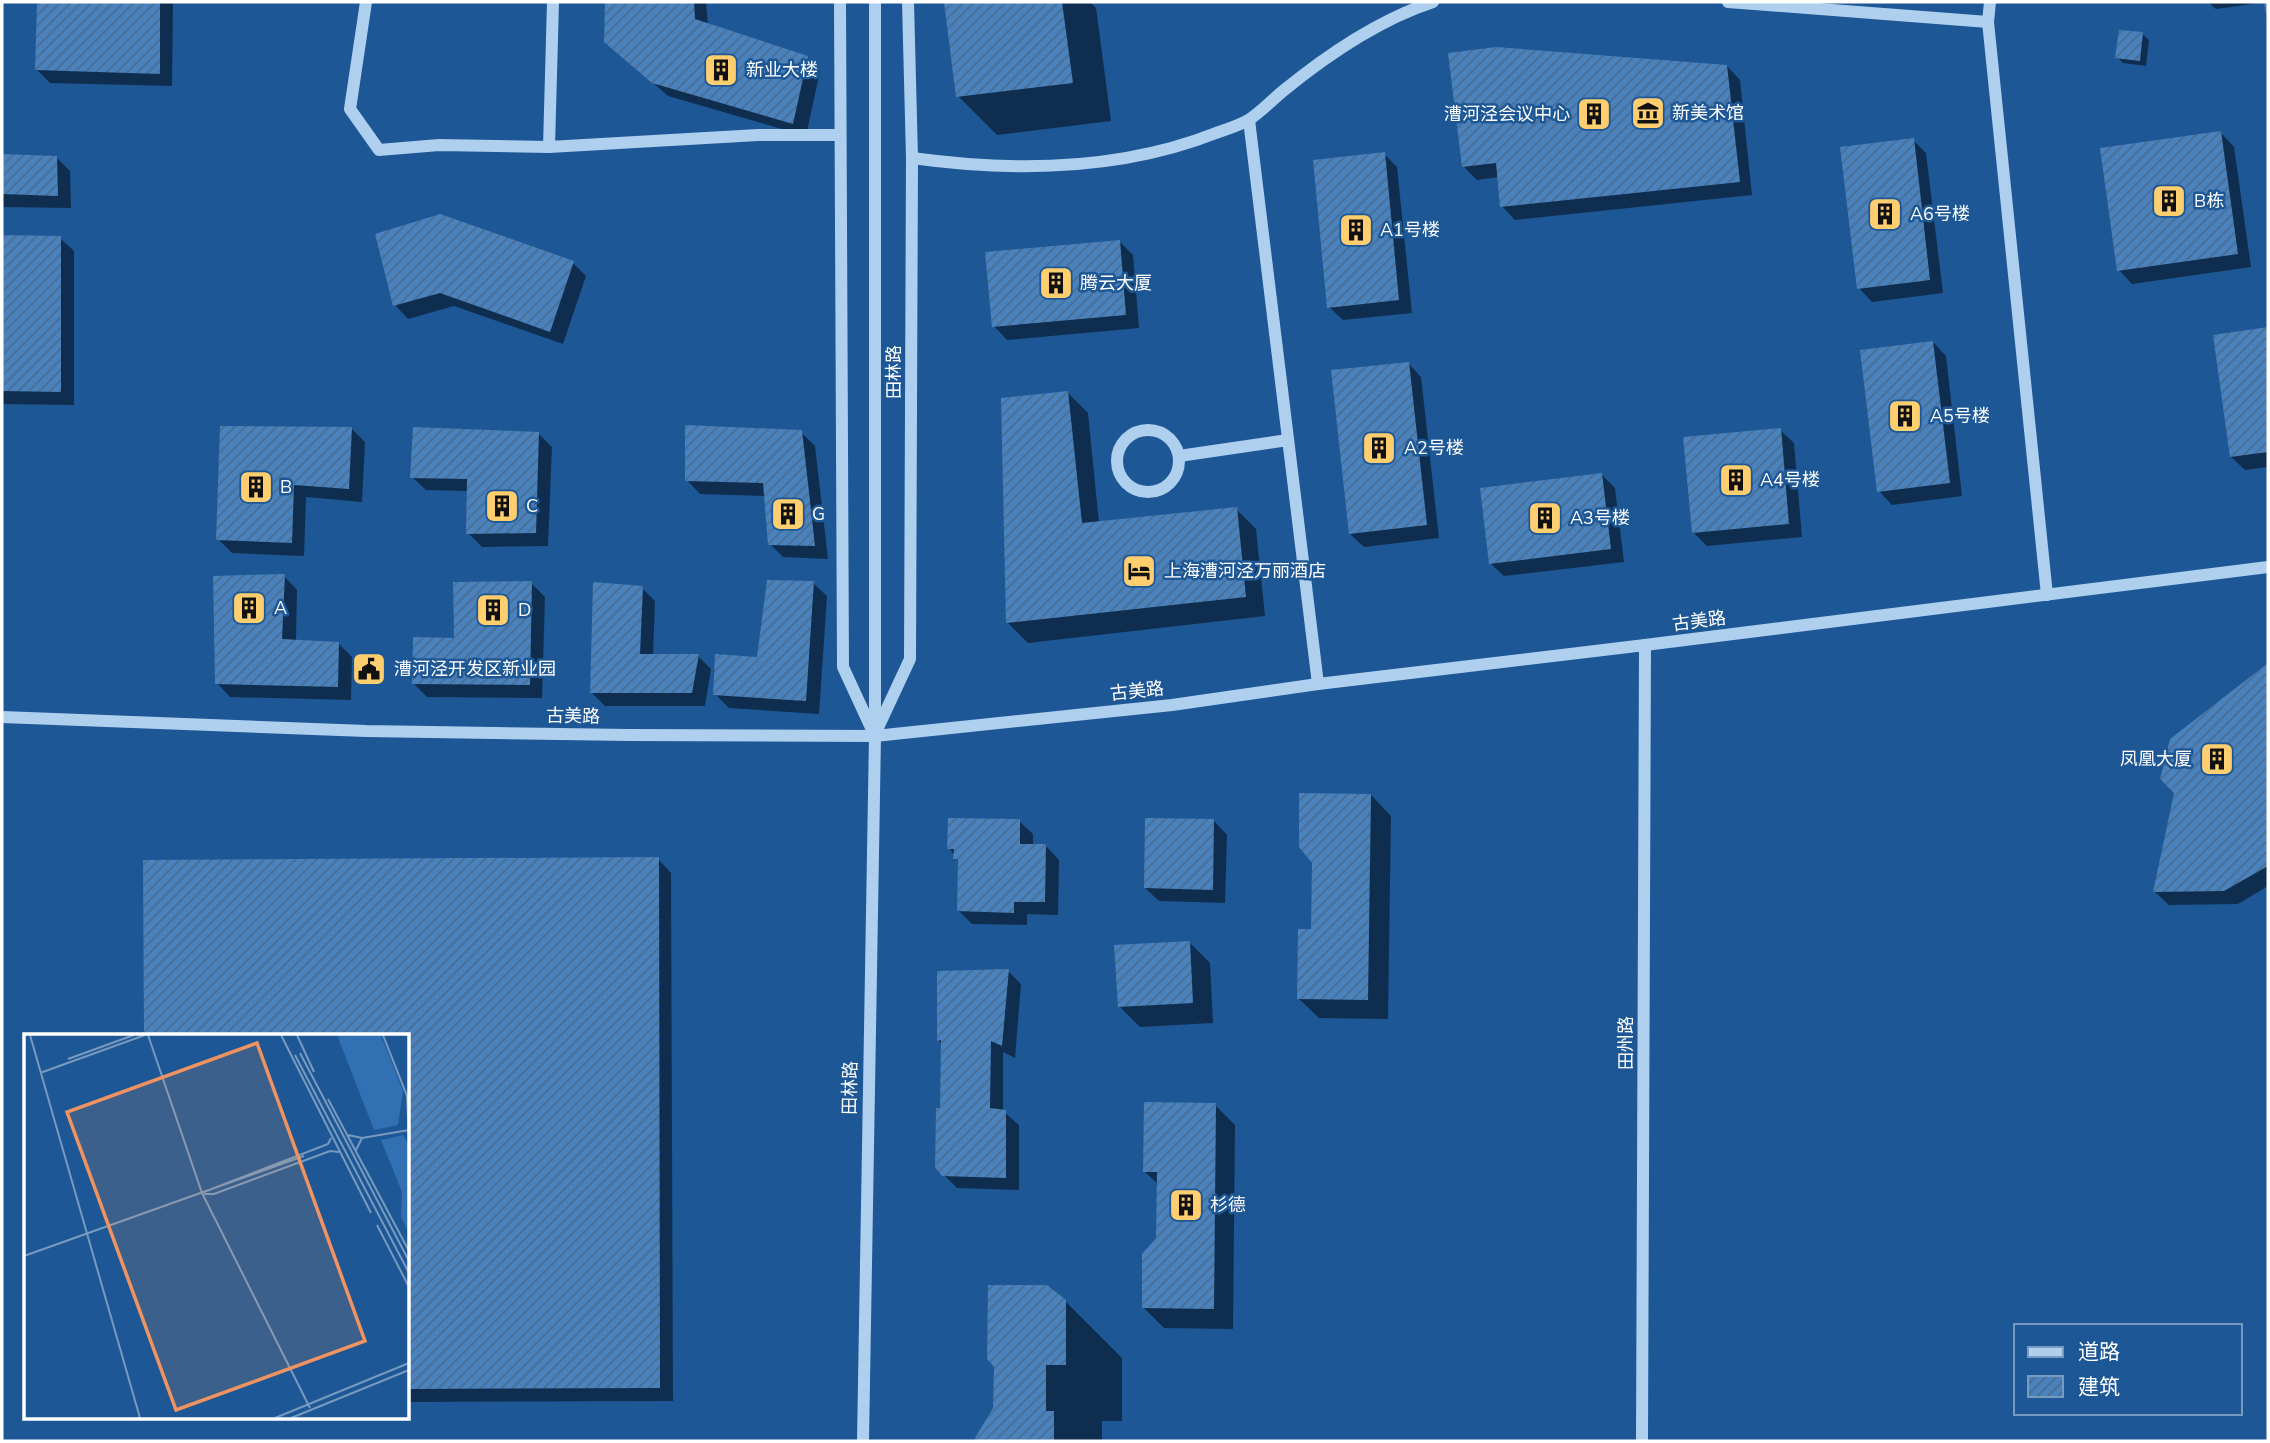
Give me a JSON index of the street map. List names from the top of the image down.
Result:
{
  "streets": {
    "street": ["田林路", "古美路", "田州路"]
  },
  "crossings": [
    ["田林路", "古美路"],
    ["古美路", "田州路"]
  ],
  "places": {
    "building": [
      "新业大楼",
      "漕河泾会议中心",
      "B栋",
      "A6号楼",
      "A1号楼",
      "腾云大厦",
      "A5号楼",
      "A2号楼",
      "A4号楼",
      "B",
      "C",
      "G",
      "A3号楼",
      "A",
      "D",
      "凤凰大厦",
      "杉德"
    ],
    "museum": ["新美术馆"],
    "hotel": ["上海漕河泾万丽酒店"],
    "public building": ["漕河泾开发区新业园"]
  },
  "legend": ["道路", "建筑"]
}
